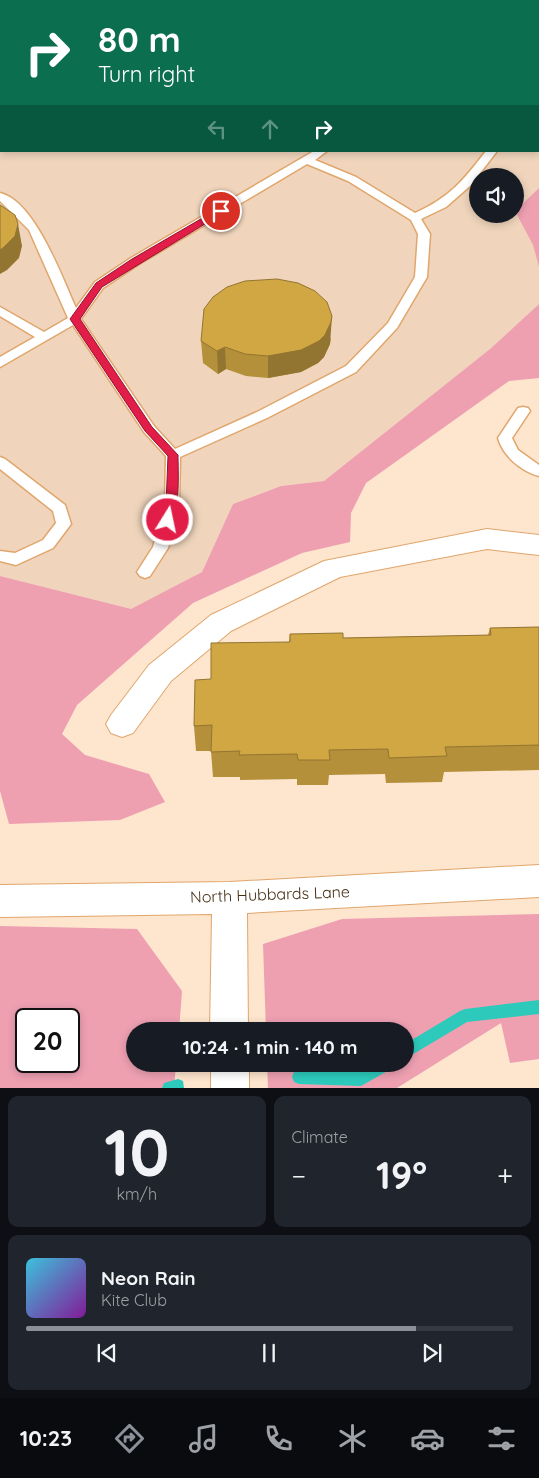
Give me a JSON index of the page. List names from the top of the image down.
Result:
{
  "streets": {
    "street": ["North Hubbards Lane"]
  },
  "page": {
    "turn": ["80 m", "Turn right"],
    "limit": "20",
    "trip": "10:24 · 1 min · 140 m",
    "tile": [
      ["10", "km/h"],
      "Climate"
    ],
    "heat": ["−", "19°", "+"],
    "song": ["Neon Rain", "Kite Club"],
    "tabs": "10:23"
  }
}
